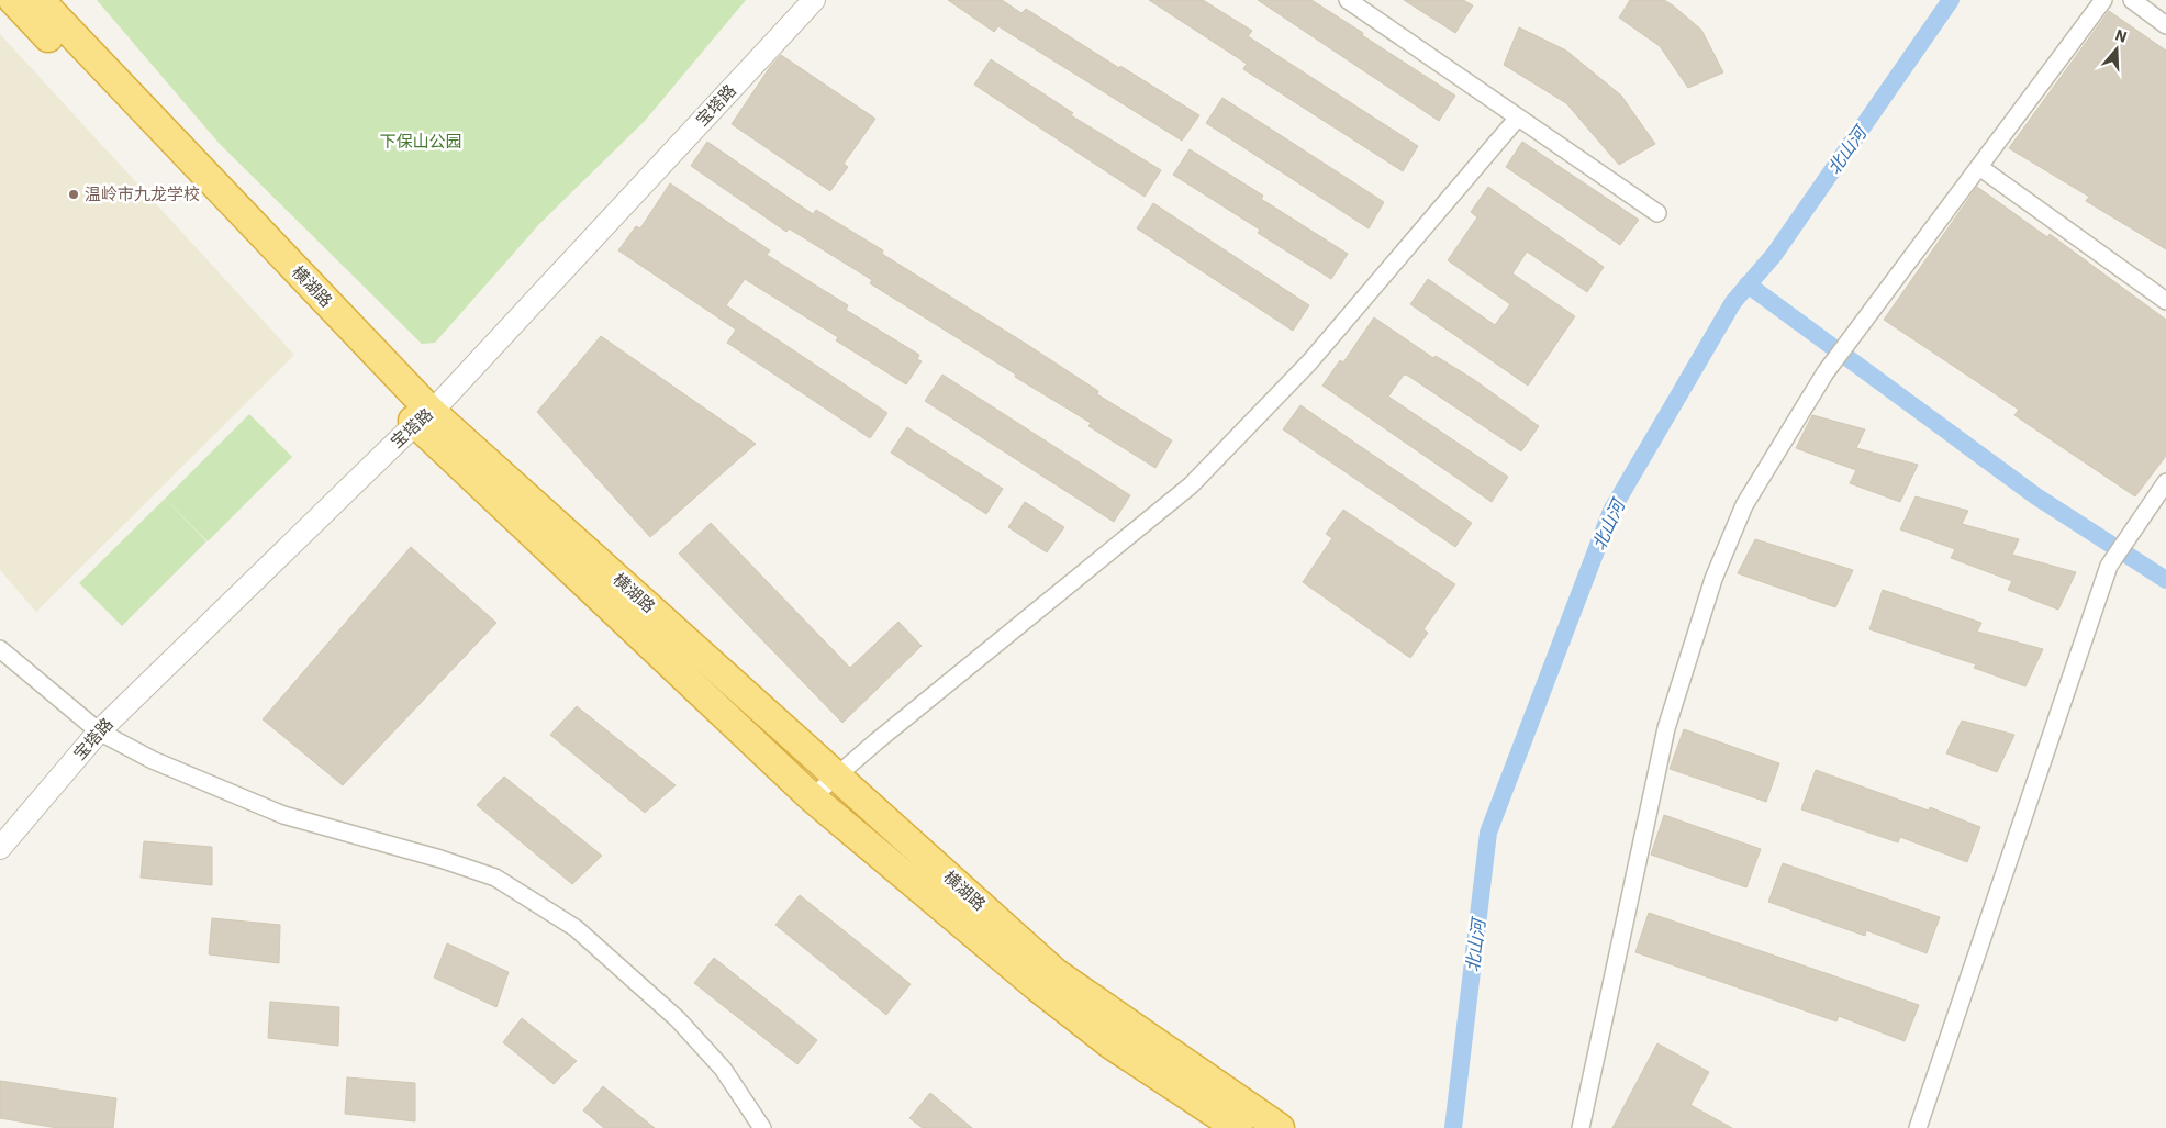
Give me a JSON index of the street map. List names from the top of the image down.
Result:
{
  "streets": {
    "highway": ["横湖路"],
    "street": ["宝塔路"]
  },
  "crossings": [
    ["宝塔路", "横湖路"]
  ],
  "water": ["北山河"],
  "parks": ["下保山公园"],
  "places": ["温岭市九龙学校"],
  "north": "top"
}
